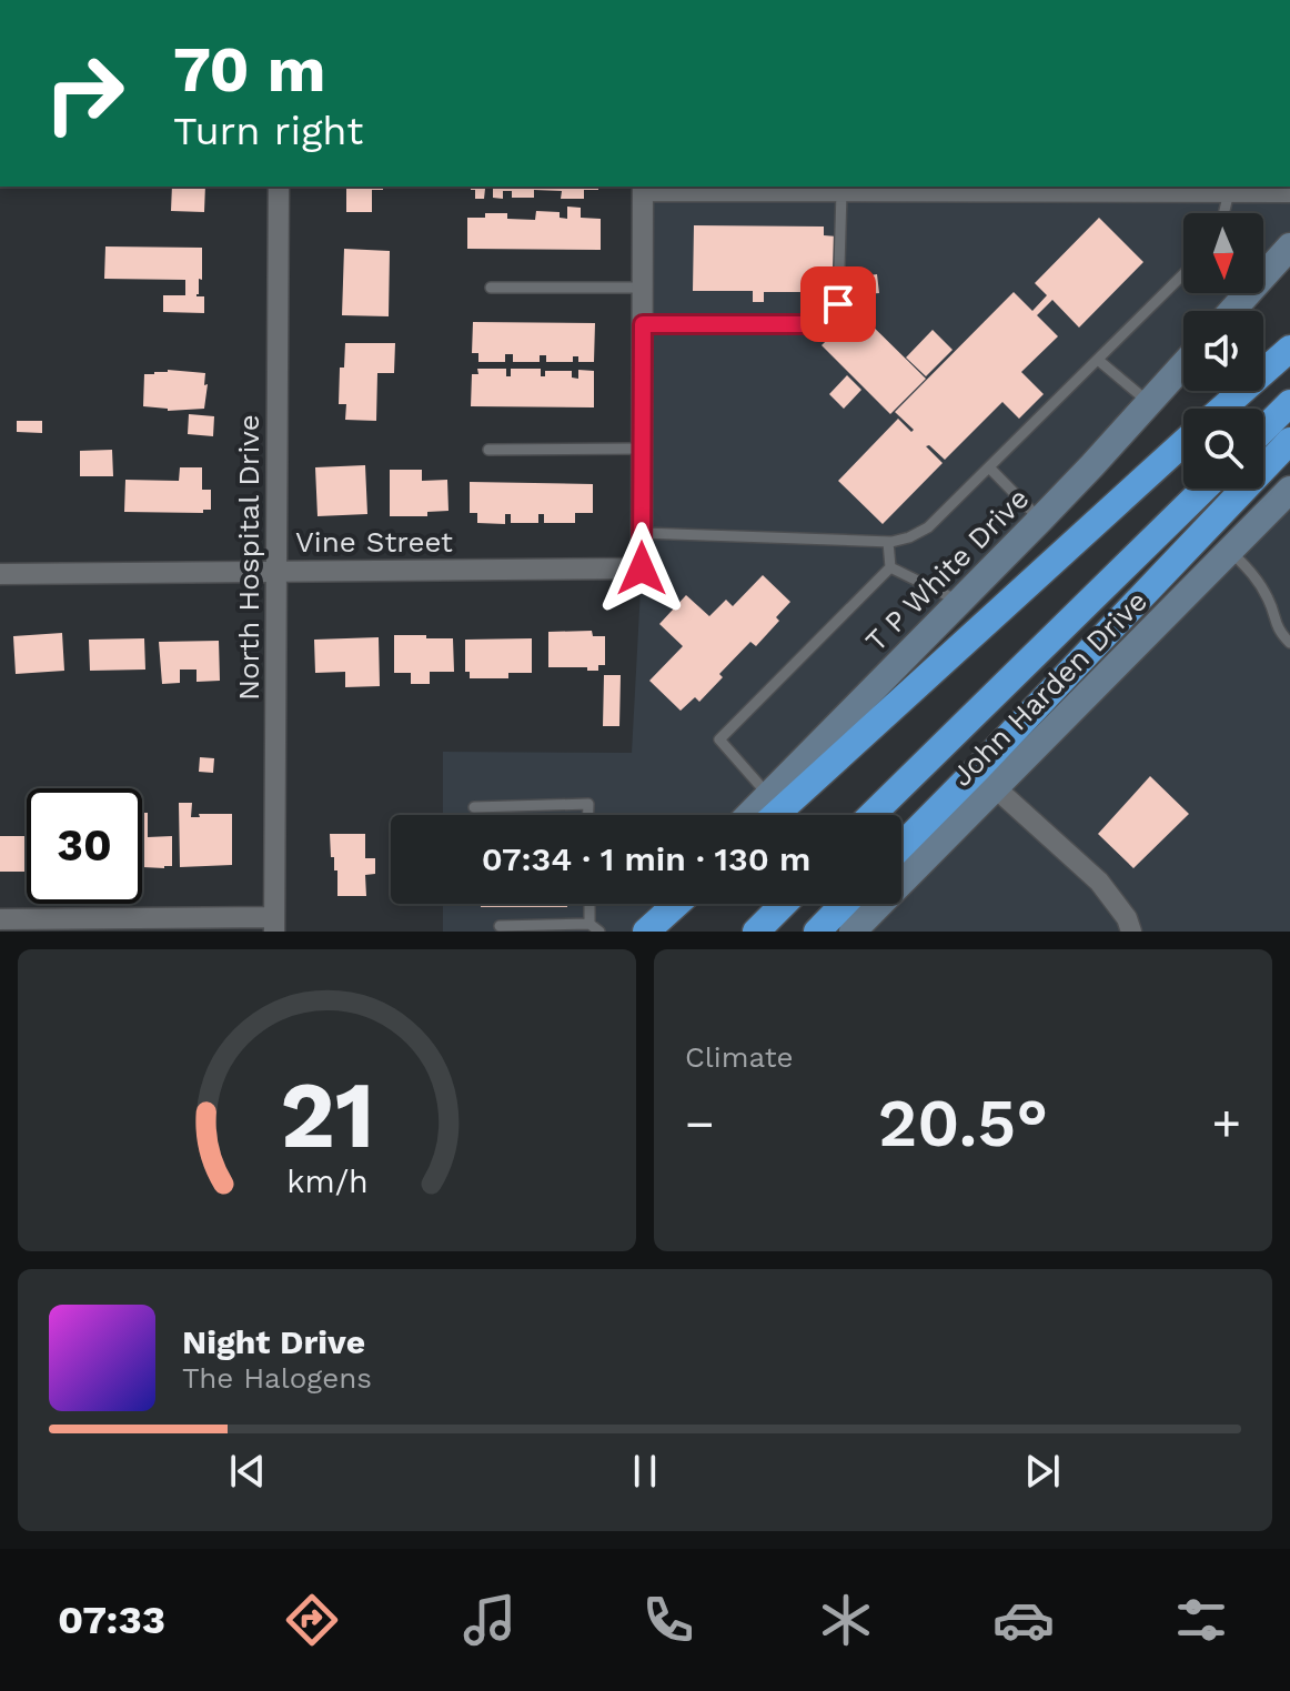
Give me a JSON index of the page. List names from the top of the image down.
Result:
{
  "streets": {
    "main road": ["T P White Drive", "John Harden Drive"],
    "street": ["Vine Street", "North Hospital Drive"]
  },
  "crossings": [
    ["Vine Street", "North Hospital Drive"]
  ],
  "north": "bottom",
  "page": {
    "turn": ["70 m", "Turn right"],
    "limit": "30",
    "trip": "07:34 · 1 min · 130 m",
    "tile": "Climate",
    "heat": ["−", "20.5°", "+"],
    "song": ["Night Drive", "The Halogens"],
    "tabs": "07:33",
    "gauge": ["21", "km/h"]
  }
}
